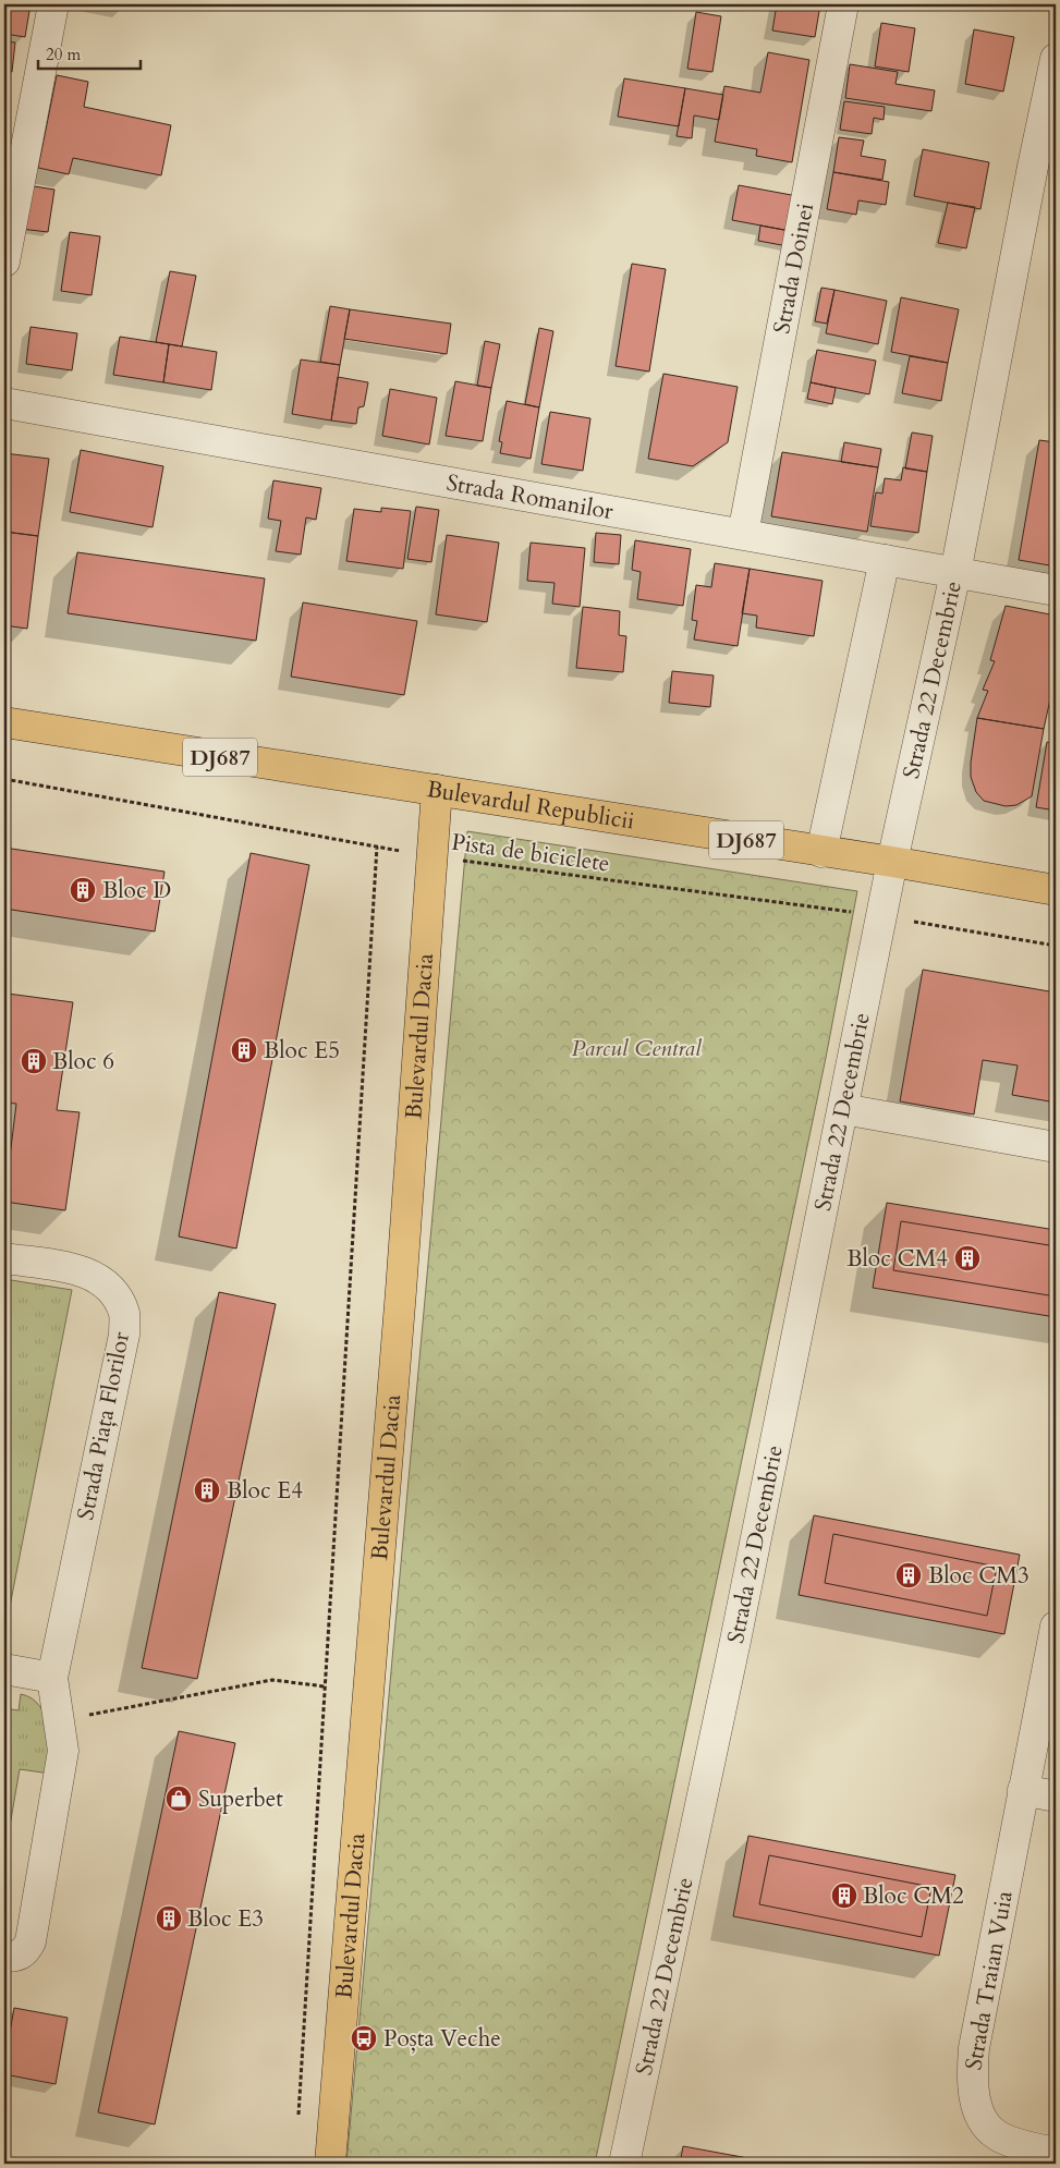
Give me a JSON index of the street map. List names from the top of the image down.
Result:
{
  "streets": {
    "main road": ["DJ687", "Bulevardul Republicii", "Bulevardul Dacia"],
    "street": [
      "Strada Doinei",
      "Strada Romanilor",
      "Strada 22 Decembrie",
      "Strada Piața Florilor",
      "Strada Traian Vuia"
    ],
    "path": ["Pista de biciclete"]
  },
  "crossings": [
    ["Strada Doinei", "Strada Romanilor"],
    ["Strada Romanilor", "Strada 22 Decembrie"],
    ["Strada 22 Decembrie", "Bulevardul Republicii"],
    ["Strada 22 Decembrie", "Pista de biciclete"],
    ["Bulevardul Republicii", "Bulevardul Dacia"],
    ["Pista de biciclete", "Bulevardul Dacia"]
  ],
  "parks": ["Parcul Central"],
  "places": {
    "building": [
      "Bloc D",
      "Bloc E5",
      "Bloc 6",
      "Bloc CM4",
      "Bloc E4",
      "Bloc CM3",
      "Bloc CM2",
      "Bloc E3"
    ],
    "shop": ["Superbet"],
    "bus stop": ["Poșta Veche"]
  },
  "scale_bar": "20 m"
}
